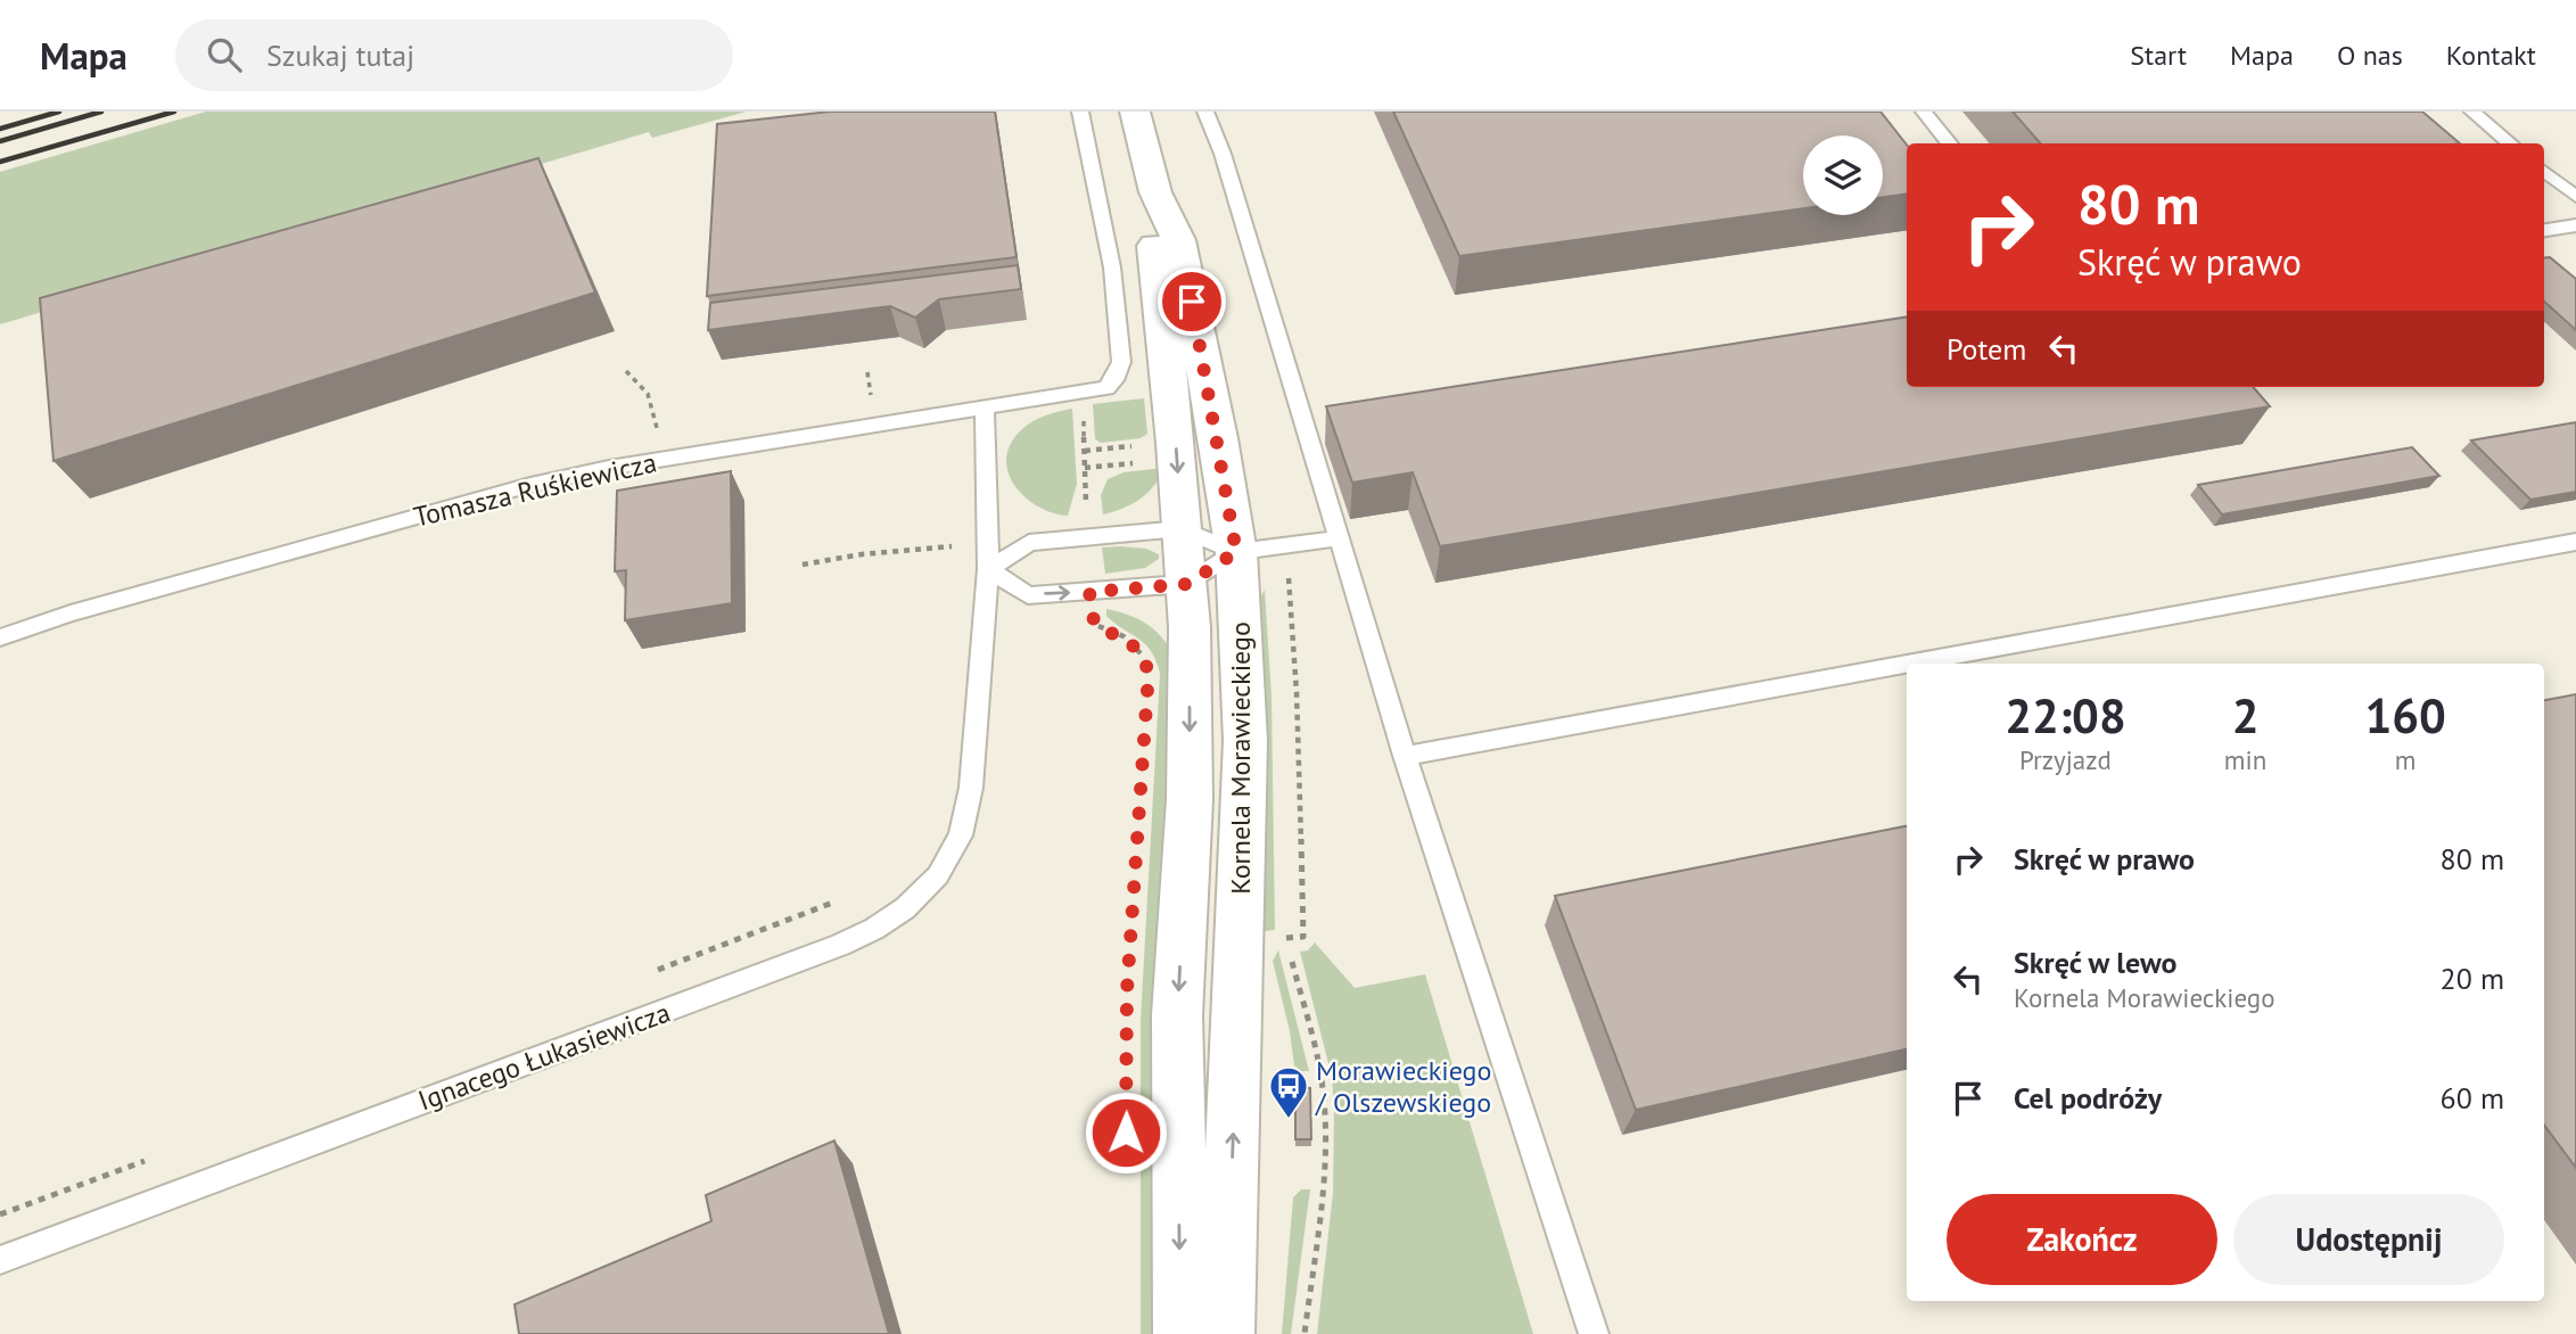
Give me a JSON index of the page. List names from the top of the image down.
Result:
{
  "streets": {
    "street": ["Kornela Morawieckiego"],
    "lane": ["Tomasza Ruśkiewicza", "Ignacego Łukasiewicza"]
  },
  "crossings": [
    ["Tomasza Ruśkiewicza", "Ignacego Łukasiewicza"]
  ],
  "places": {
    "bus stop": ["Morawieckiego / Olszewskiego"]
  },
  "page": {
    "header": "Mapa",
    "search": "Szukaj tutaj",
    "nav": [
      "Start",
      "Mapa",
      "O nas",
      "Kontakt"
    ],
    "turn": ["80 m", "Skręć w prawo"],
    "then": "Potem",
    "eta": [
      "22:08",
      "Przyjazd",
      "2",
      "min",
      "160",
      "m"
    ],
    "list": [
      {
        "name": "Skręć w prawo",
        "value": "80 m"
      },
      {
        "name": "Skręć w lewo",
        "note": "Kornela Morawieckiego",
        "value": "20 m"
      },
      {
        "name": "Cel podróży",
        "value": "60 m"
      }
    ],
    "buttons": ["Zakończ", "Udostępnij"]
  }
}
